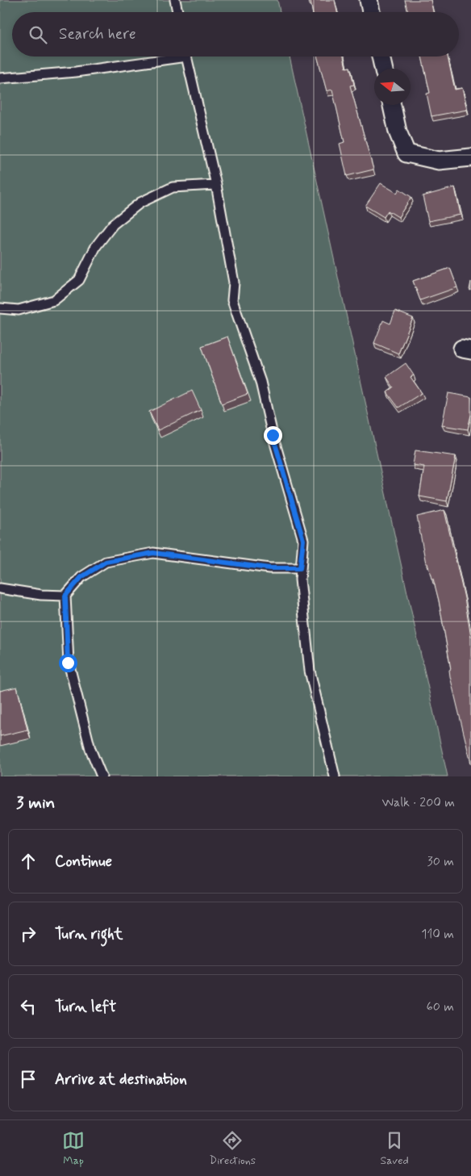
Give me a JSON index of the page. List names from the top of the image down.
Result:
{
  "north": "left",
  "page": {
    "search": "Search here",
    "heading": ["3 min", "Walk · 200 m"],
    "list": [
      ["Continue", "30 m"],
      ["Turn right", "110 m"],
      ["Turn left", "60 m"],
      "Arrive at destination"
    ],
    "nav": ["Map", "Directions", "Saved"]
  }
}
